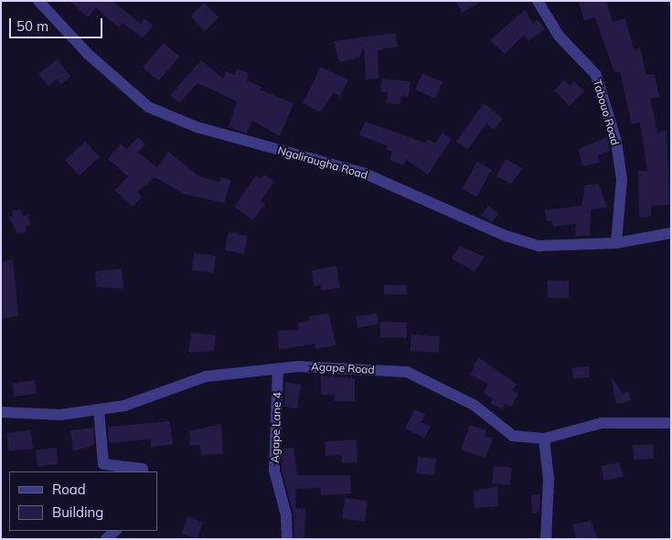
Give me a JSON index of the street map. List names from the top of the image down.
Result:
{
  "streets": {
    "street": [
      "Tabouo Road",
      "Ngaliraugha Road",
      "Agape Road",
      "Agape Lane 4"
    ]
  },
  "crossings": [
    ["Tabouo Road", "Ngaliraugha Road"],
    ["Agape Road", "Agape Lane 4"]
  ],
  "legend": ["Road", "Building"],
  "scale_bar": "50 m"
}
